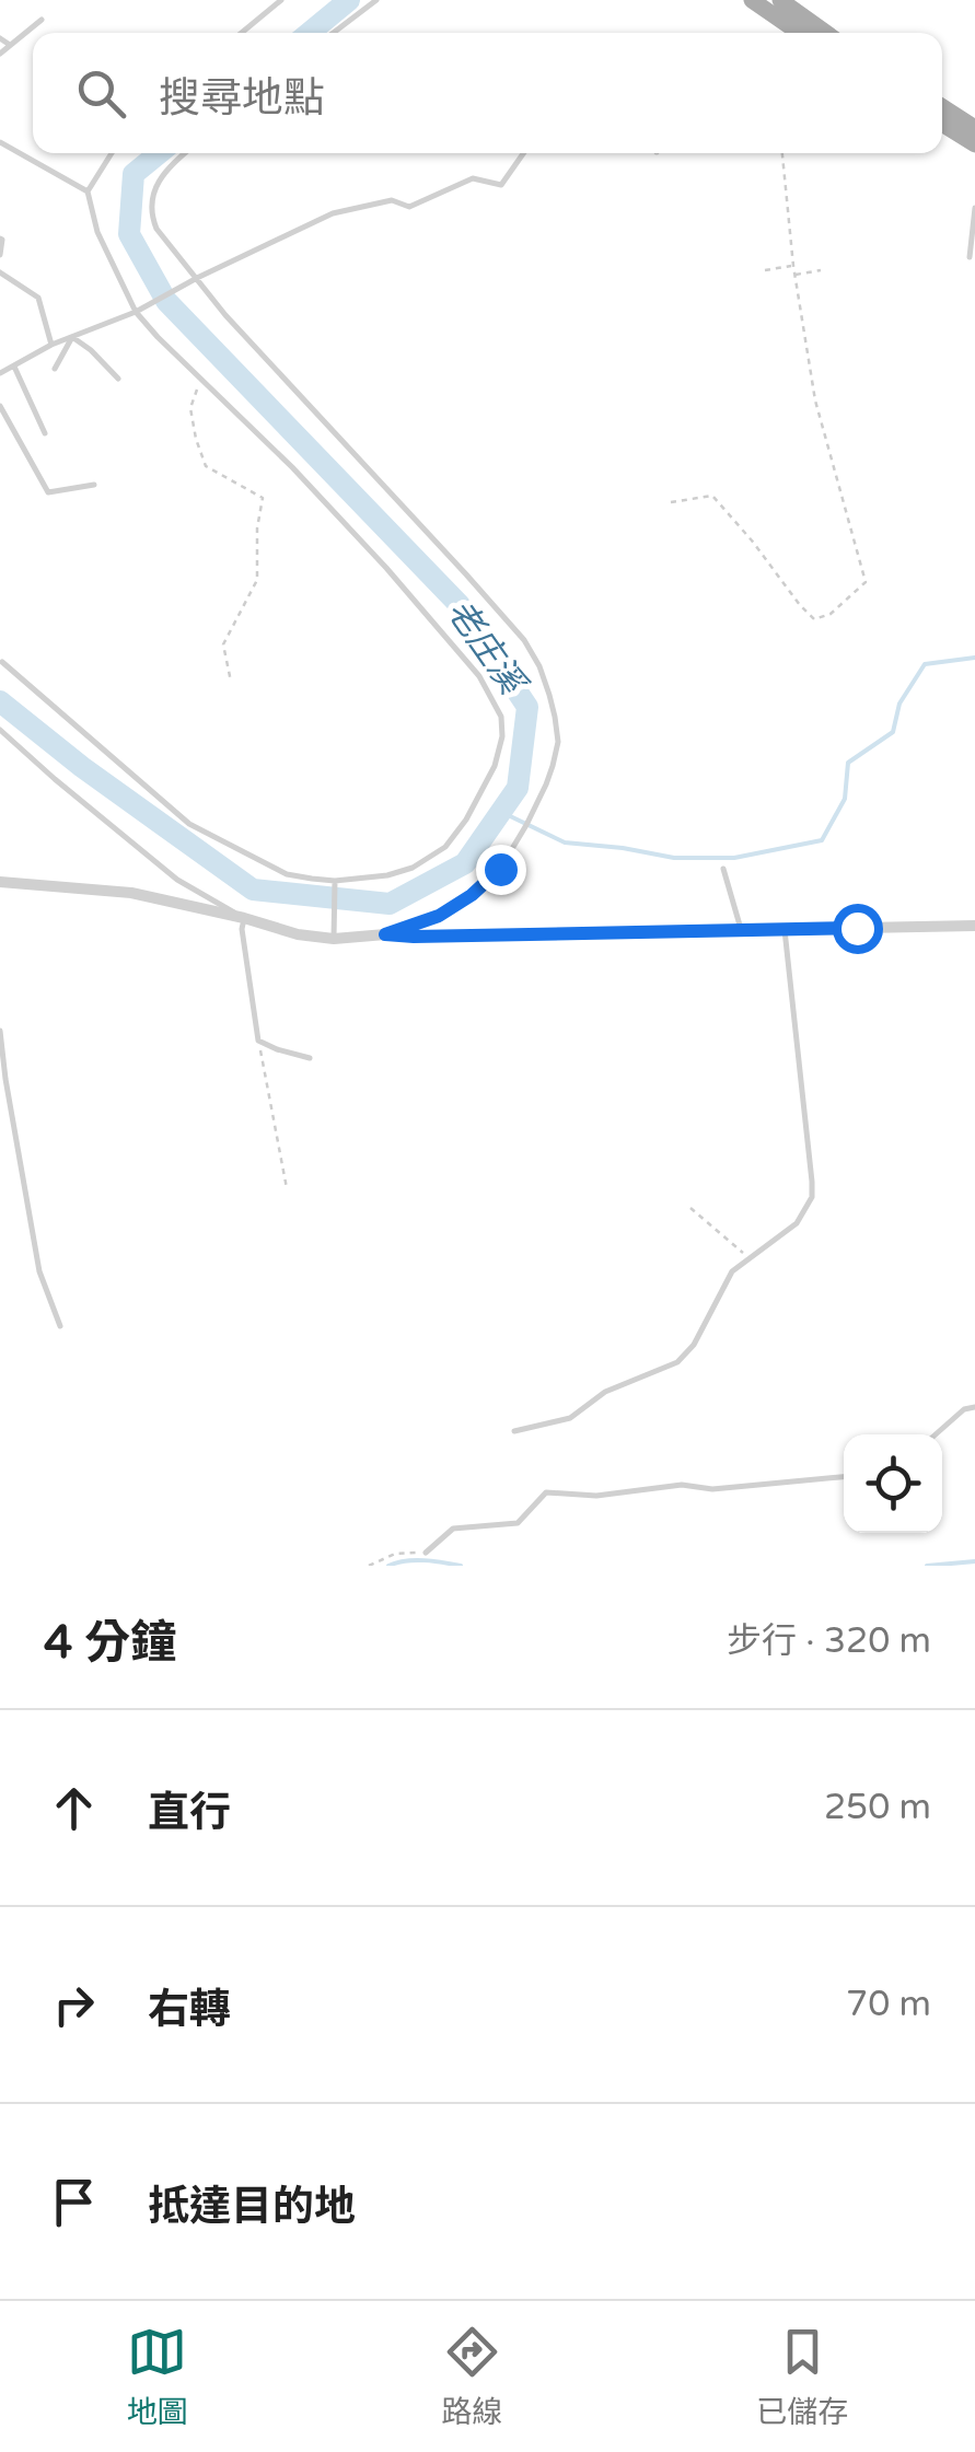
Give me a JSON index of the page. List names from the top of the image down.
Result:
{
  "water": ["老庄溪"],
  "page": {
    "search": "搜尋地點",
    "heading": ["4 分鐘", "步行 · 320 m"],
    "list": [
      ["直行", "250 m"],
      ["右轉", "70 m"],
      "抵達目的地"
    ],
    "nav": ["地圖", "路線", "已儲存"]
  }
}
